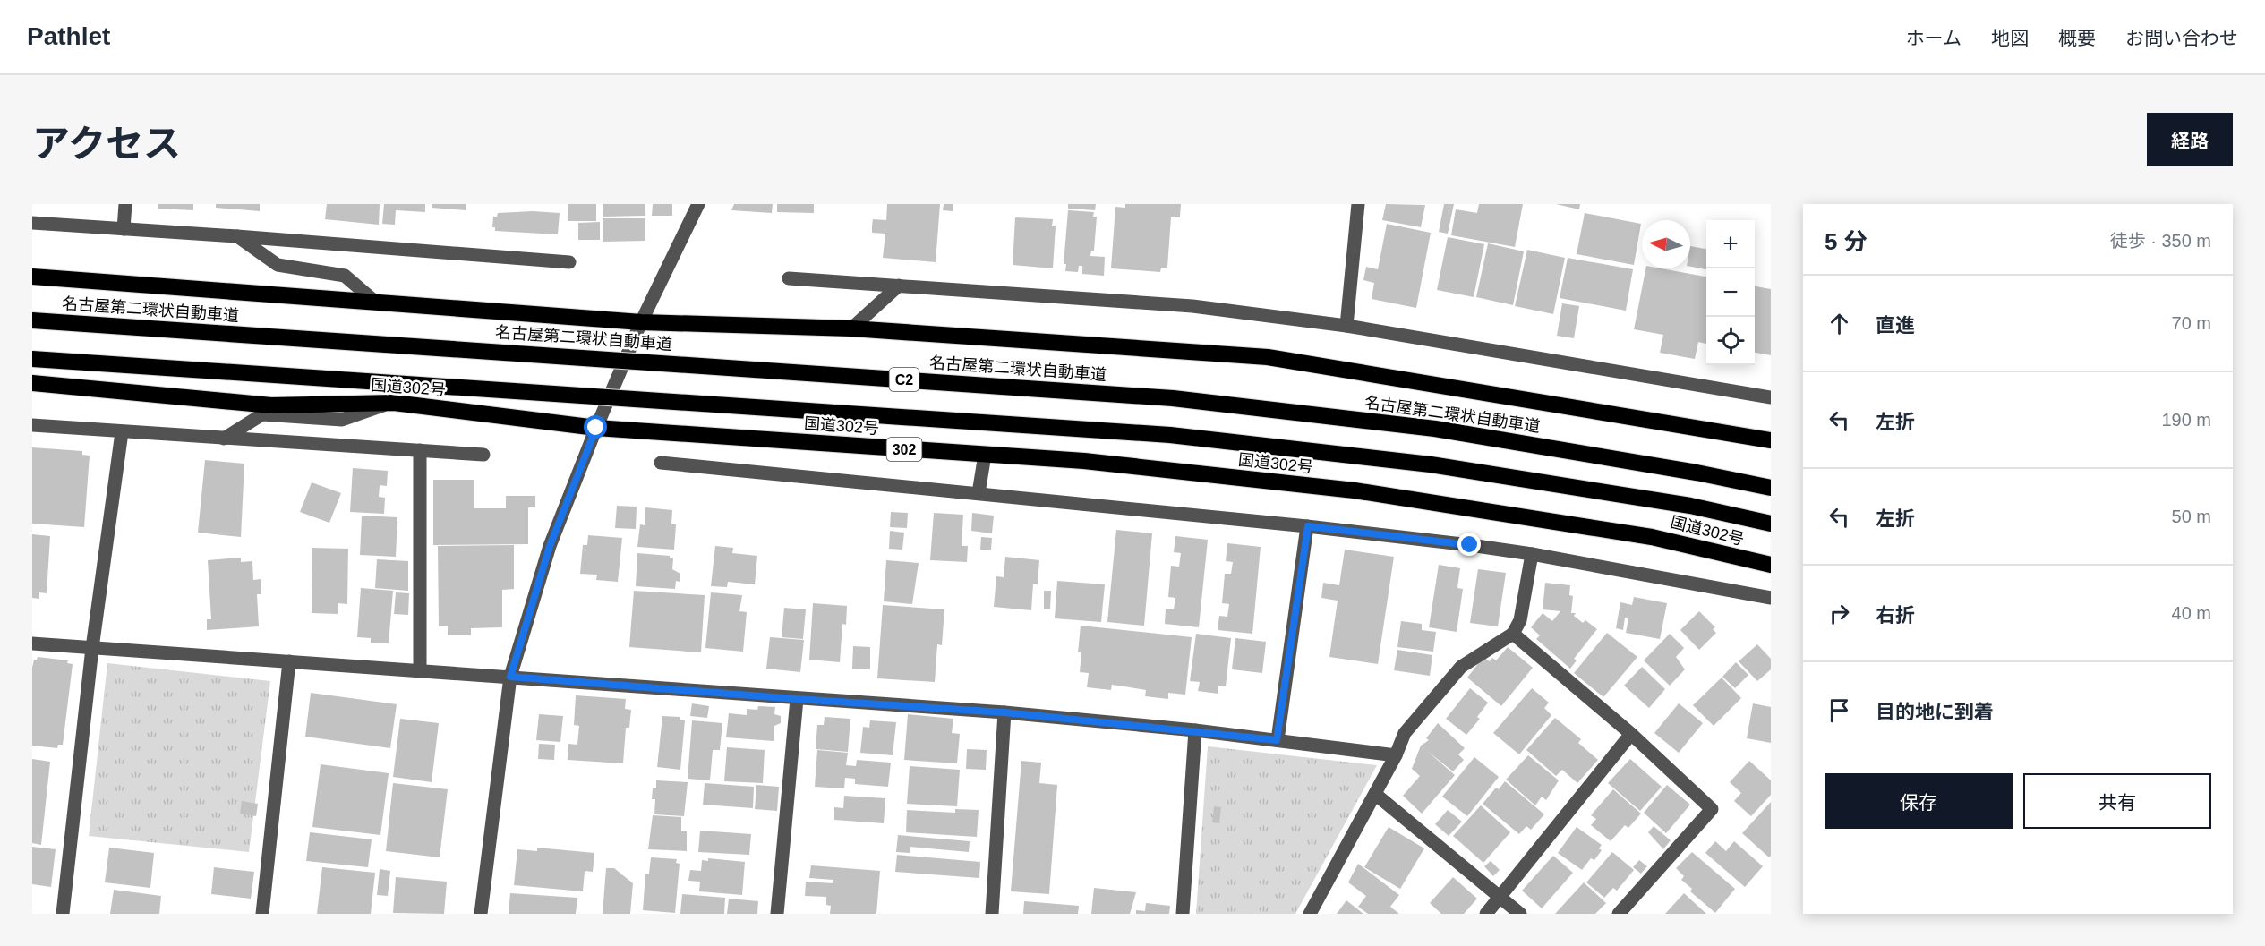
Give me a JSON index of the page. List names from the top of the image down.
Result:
{
  "streets": {
    "highway": [
      "名古屋第二環状自動車道",
      "C2",
      "国道302号",
      "302"
    ]
  },
  "north": "left",
  "page": {
    "header": "Pathlet",
    "nav": [
      "ホーム",
      "地図",
      "概要",
      "お問い合わせ"
    ],
    "title": "アクセス",
    "buttons": [
      "経路",
      ["保存", "共有"]
    ],
    "heading": ["5 分", "徒歩 · 350 m"],
    "map_buttons": ["+", "−"],
    "list": [
      ["直進", "70 m"],
      ["左折", "190 m"],
      ["左折", "50 m"],
      ["右折", "40 m"],
      "目的地に到着"
    ]
  }
}
